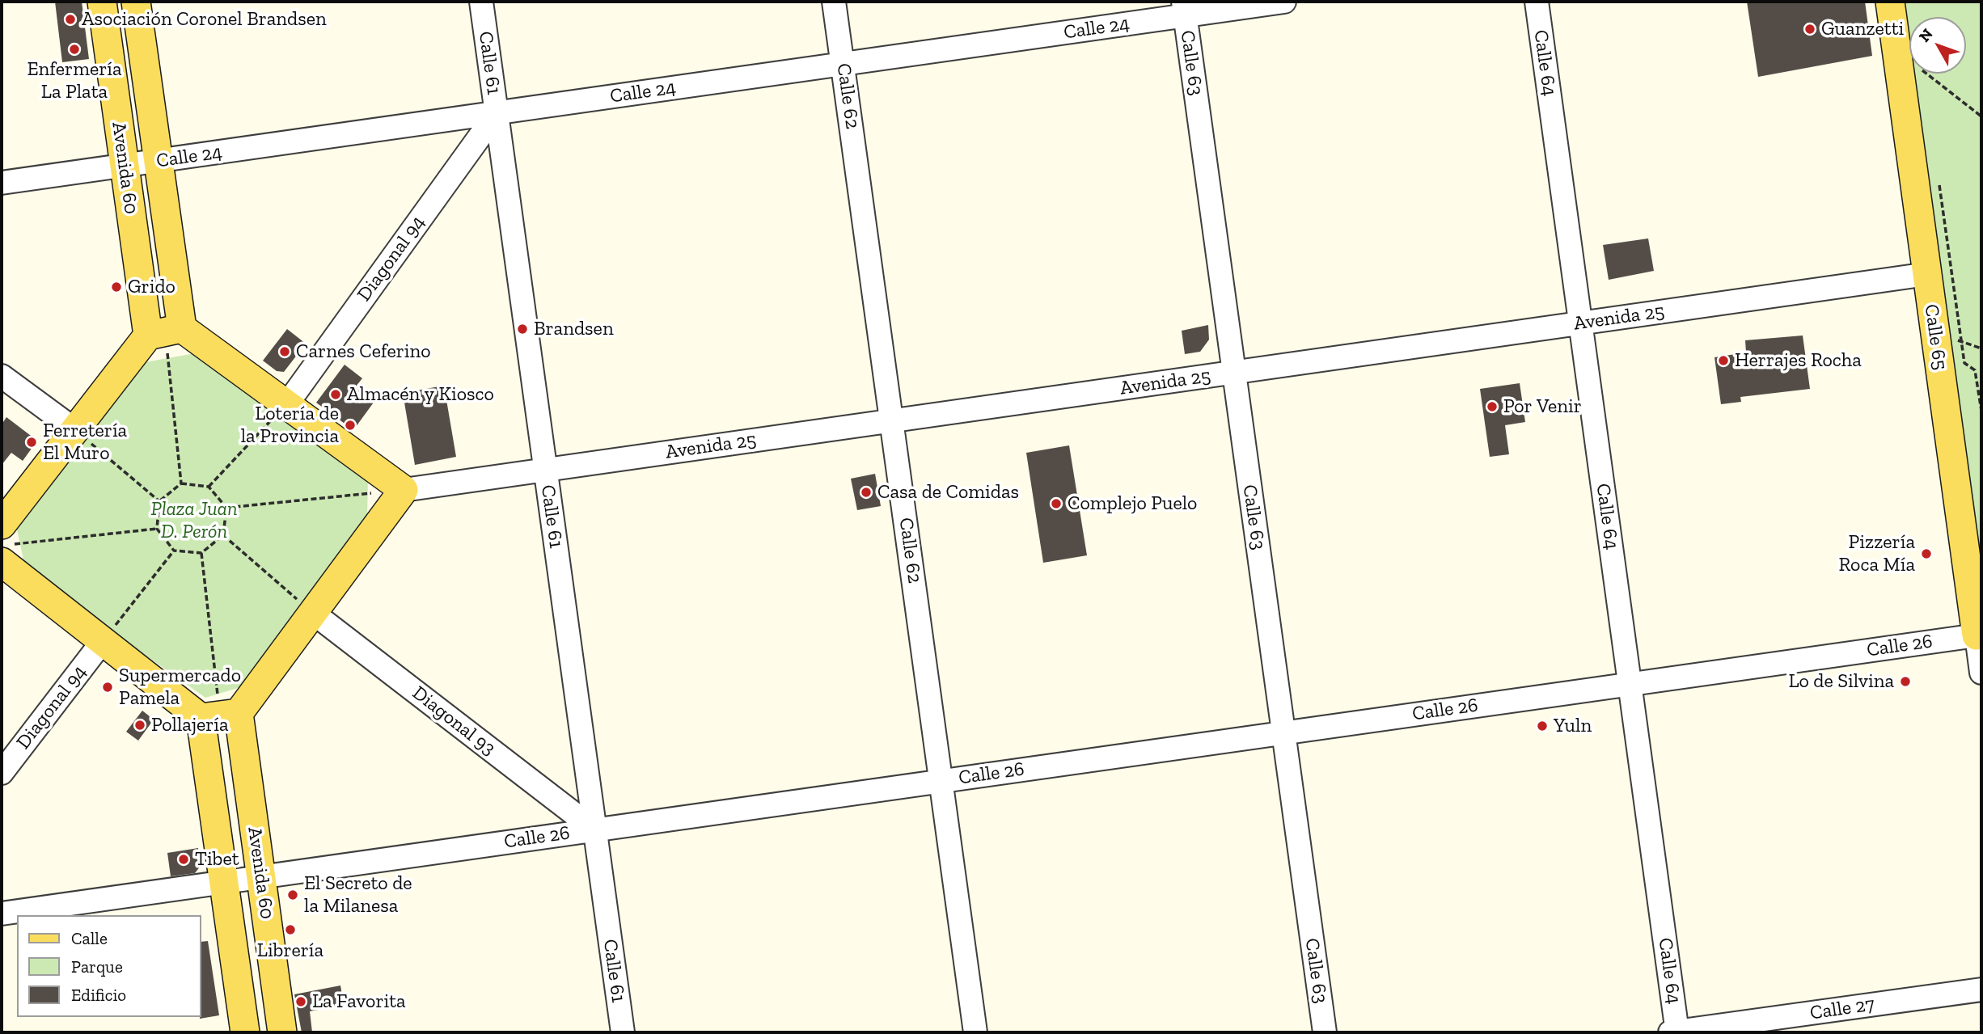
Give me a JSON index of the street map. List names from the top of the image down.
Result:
{
  "streets": {
    "main road": ["Avenida 60", "Calle 65"],
    "street": [
      "Calle 24",
      "Calle 61",
      "Calle 63",
      "Calle 64",
      "Calle 62",
      "Diagonal 94",
      "Avenida 25",
      "Calle 26",
      "Diagonal 93",
      "Calle 27"
    ]
  },
  "crossings": [
    ["Calle 24", "Calle 61"],
    ["Calle 24", "Calle 63"],
    ["Calle 24", "Calle 62"],
    ["Calle 24", "Avenida 60"],
    ["Calle 24", "Diagonal 94"],
    ["Calle 61", "Diagonal 94"],
    ["Calle 61", "Avenida 25"],
    ["Calle 61", "Calle 26"],
    ["Calle 61", "Diagonal 93"],
    ["Calle 63", "Avenida 25"],
    ["Calle 63", "Calle 26"],
    ["Calle 64", "Avenida 25"],
    ["Calle 64", "Calle 26"],
    ["Calle 64", "Calle 27"],
    ["Calle 62", "Avenida 25"],
    ["Calle 62", "Calle 26"],
    ["Avenida 60", "Calle 26"],
    ["Avenida 25", "Calle 65"],
    ["Calle 65", "Calle 26"],
    ["Calle 26", "Diagonal 93"]
  ],
  "parks": ["Plaza Juan D. Perón"],
  "places": [
    "Asociación Coronel Brandsen",
    "Guanzetti",
    "Enfermería La Plata",
    "Grido",
    "Brandsen",
    "Carnes Ceferino",
    "Herrajes Rocha",
    "Almacén y Kiosco",
    "Por Venir",
    "Lotería de la Provincia",
    "Ferretería El Muro",
    "Casa de Comidas",
    "Complejo Puelo",
    "Pizzería Roca Mía",
    "Lo de Silvina",
    "Supermercado Pamela",
    "Pollajería",
    "Yuln",
    "Tibet",
    "El Secreto de la Milanesa",
    "Librería",
    "La Favorita"
  ],
  "legend": ["Calle", "Parque", "Edificio"],
  "north": "top left"
}
